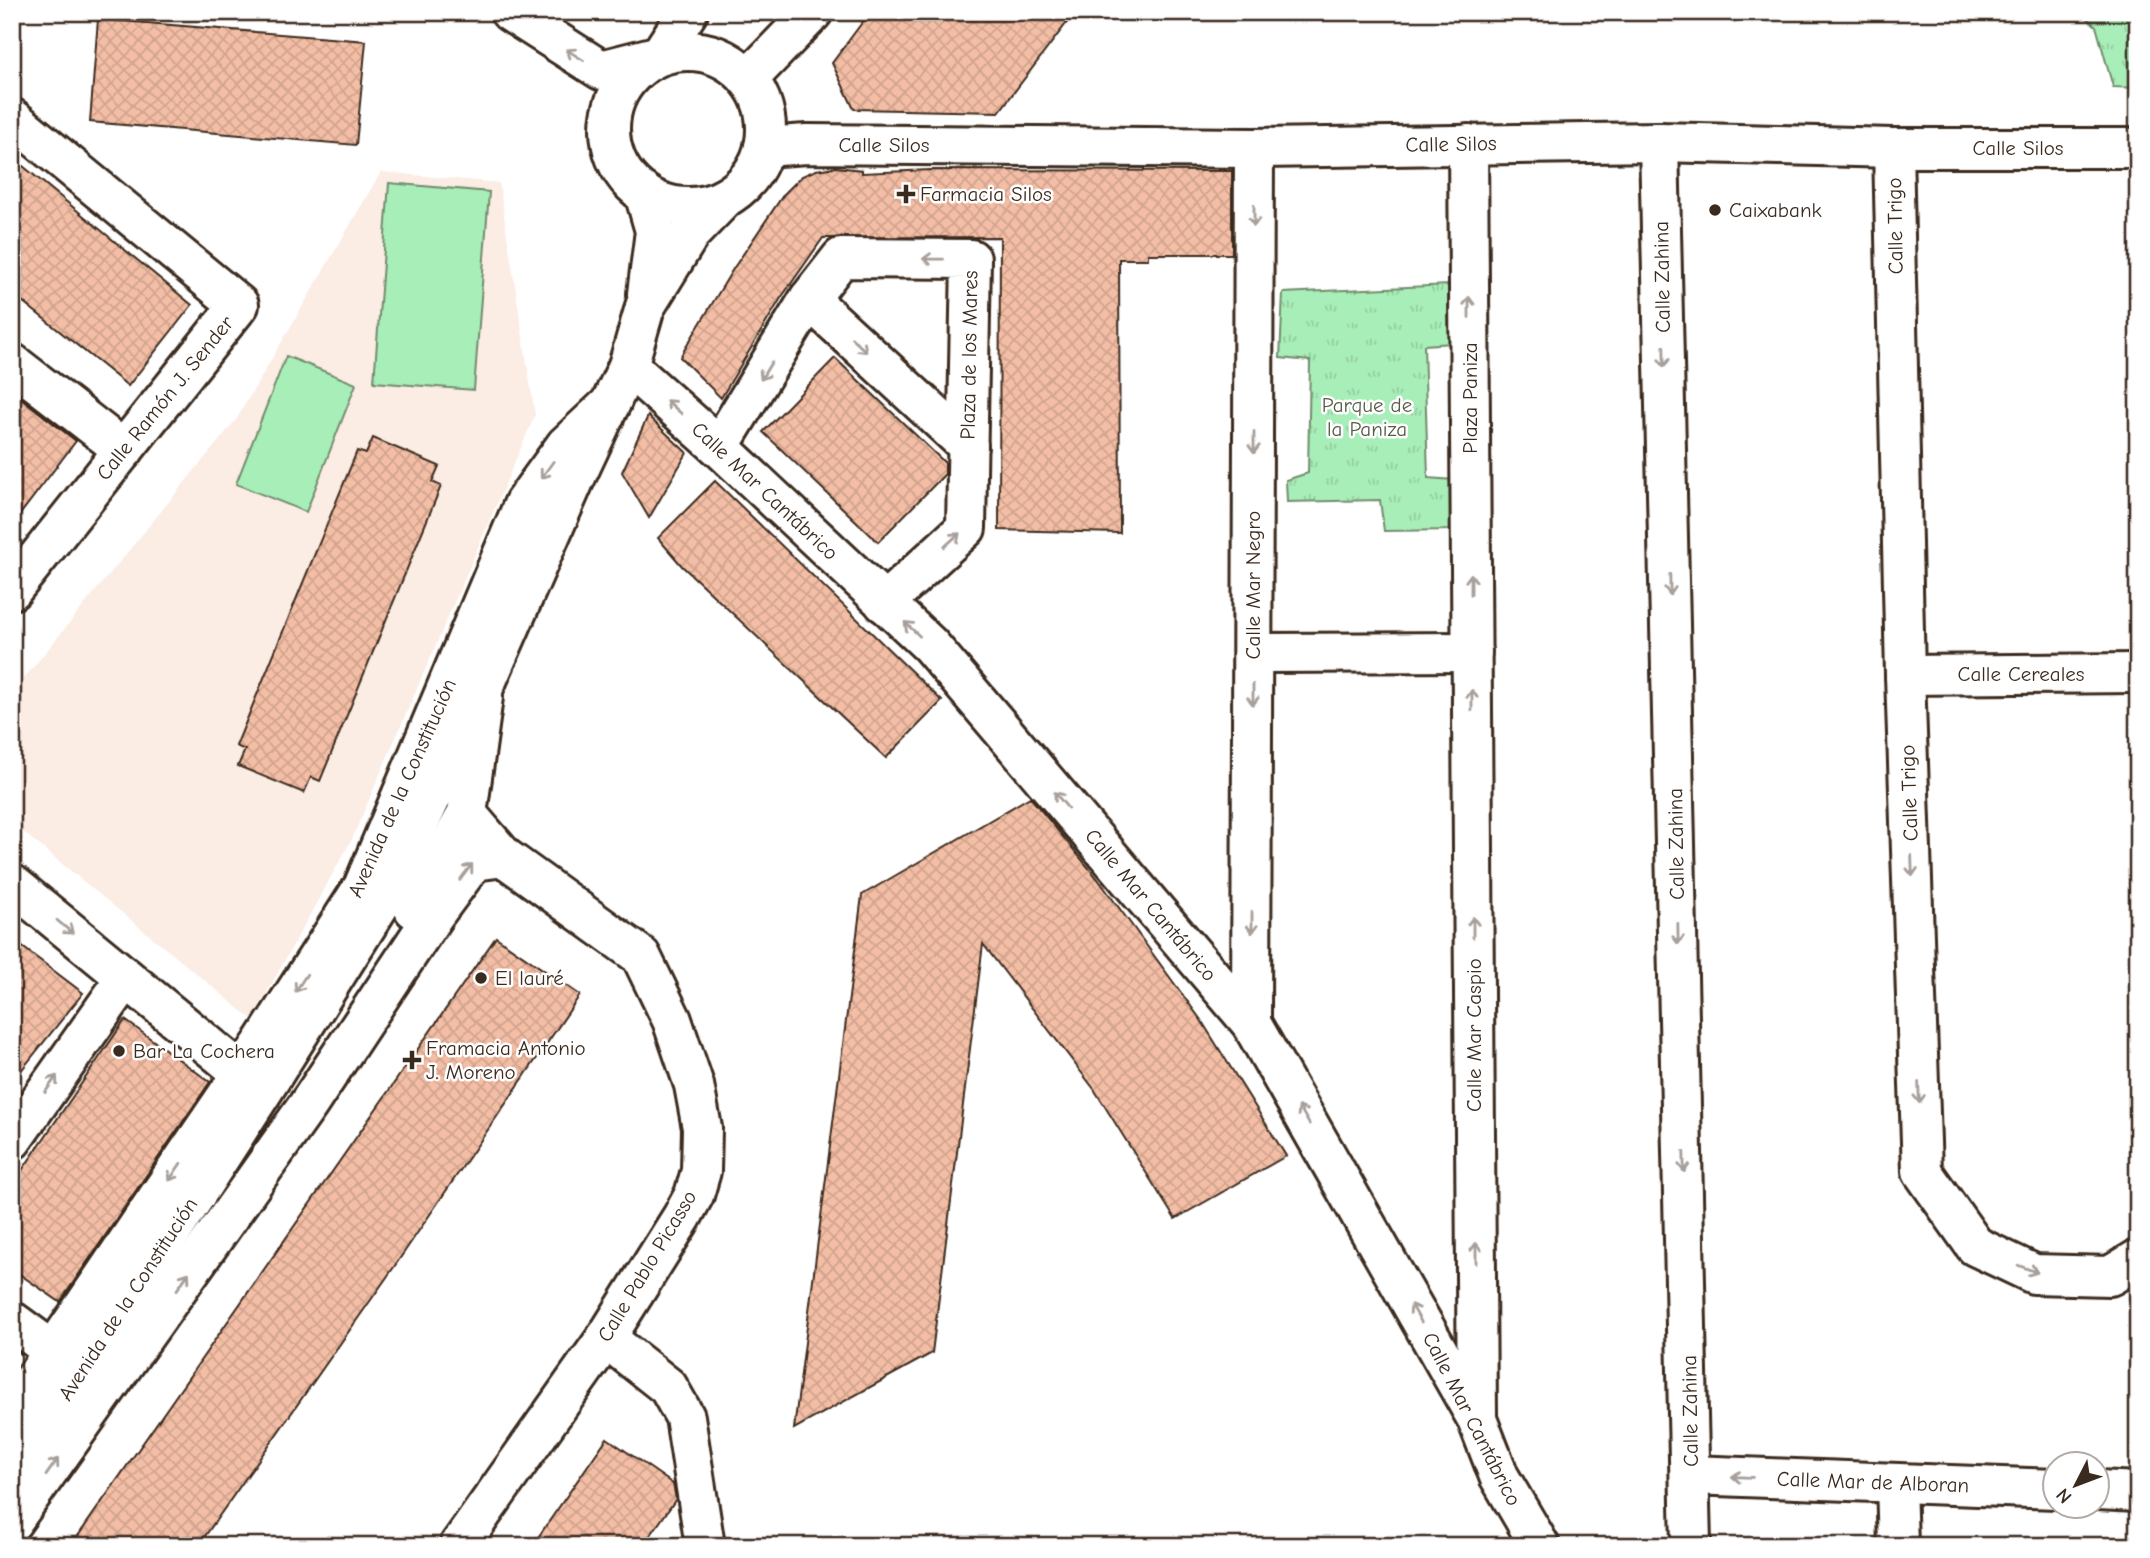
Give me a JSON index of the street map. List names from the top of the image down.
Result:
{
  "streets": {
    "street": [
      "Calle Silos",
      "Calle Trigo",
      "Calle Zahina",
      "Plaza de los Mares",
      "Calle Ramón J. Sender",
      "Plaza Paniza",
      "Calle Mar Cantábrico",
      "Calle Mar Negro",
      "Calle Cereales",
      "Avenida de la Constitución",
      "Calle Mar Caspio",
      "Calle Pablo Picasso",
      "Calle Mar de Alboran"
    ]
  },
  "crossings": [
    ["Calle Silos", "Calle Trigo"],
    ["Calle Silos", "Calle Zahina"],
    ["Calle Silos", "Plaza Paniza"],
    ["Calle Silos", "Calle Mar Negro"],
    ["Calle Silos", "Avenida de la Constitución"],
    ["Calle Trigo", "Calle Cereales"],
    ["Calle Zahina", "Calle Mar de Alboran"],
    ["Plaza de los Mares", "Calle Mar Cantábrico"],
    ["Plaza Paniza", "Calle Mar Caspio"],
    ["Calle Mar Cantábrico", "Calle Mar Negro"],
    ["Calle Mar Cantábrico", "Avenida de la Constitución"],
    ["Calle Mar Cantábrico", "Calle Mar Caspio"],
    ["Avenida de la Constitución", "Calle Pablo Picasso"]
  ],
  "one_way": [
    "Calle Trigo",
    "Calle Zahina",
    "Plaza Paniza",
    "Calle Mar Cantábrico",
    "Calle Mar Negro",
    "Calle Mar Caspio",
    "Calle Mar de Alboran"
  ],
  "parks": ["Parque de la Paniza"],
  "places": {
    "health": ["Farmacia Silos", "Framacia Antonio J. Moreno"],
    "other": ["Caixabank", "El lauré", "Bar La Cochera"]
  },
  "north": "bottom left"
}
